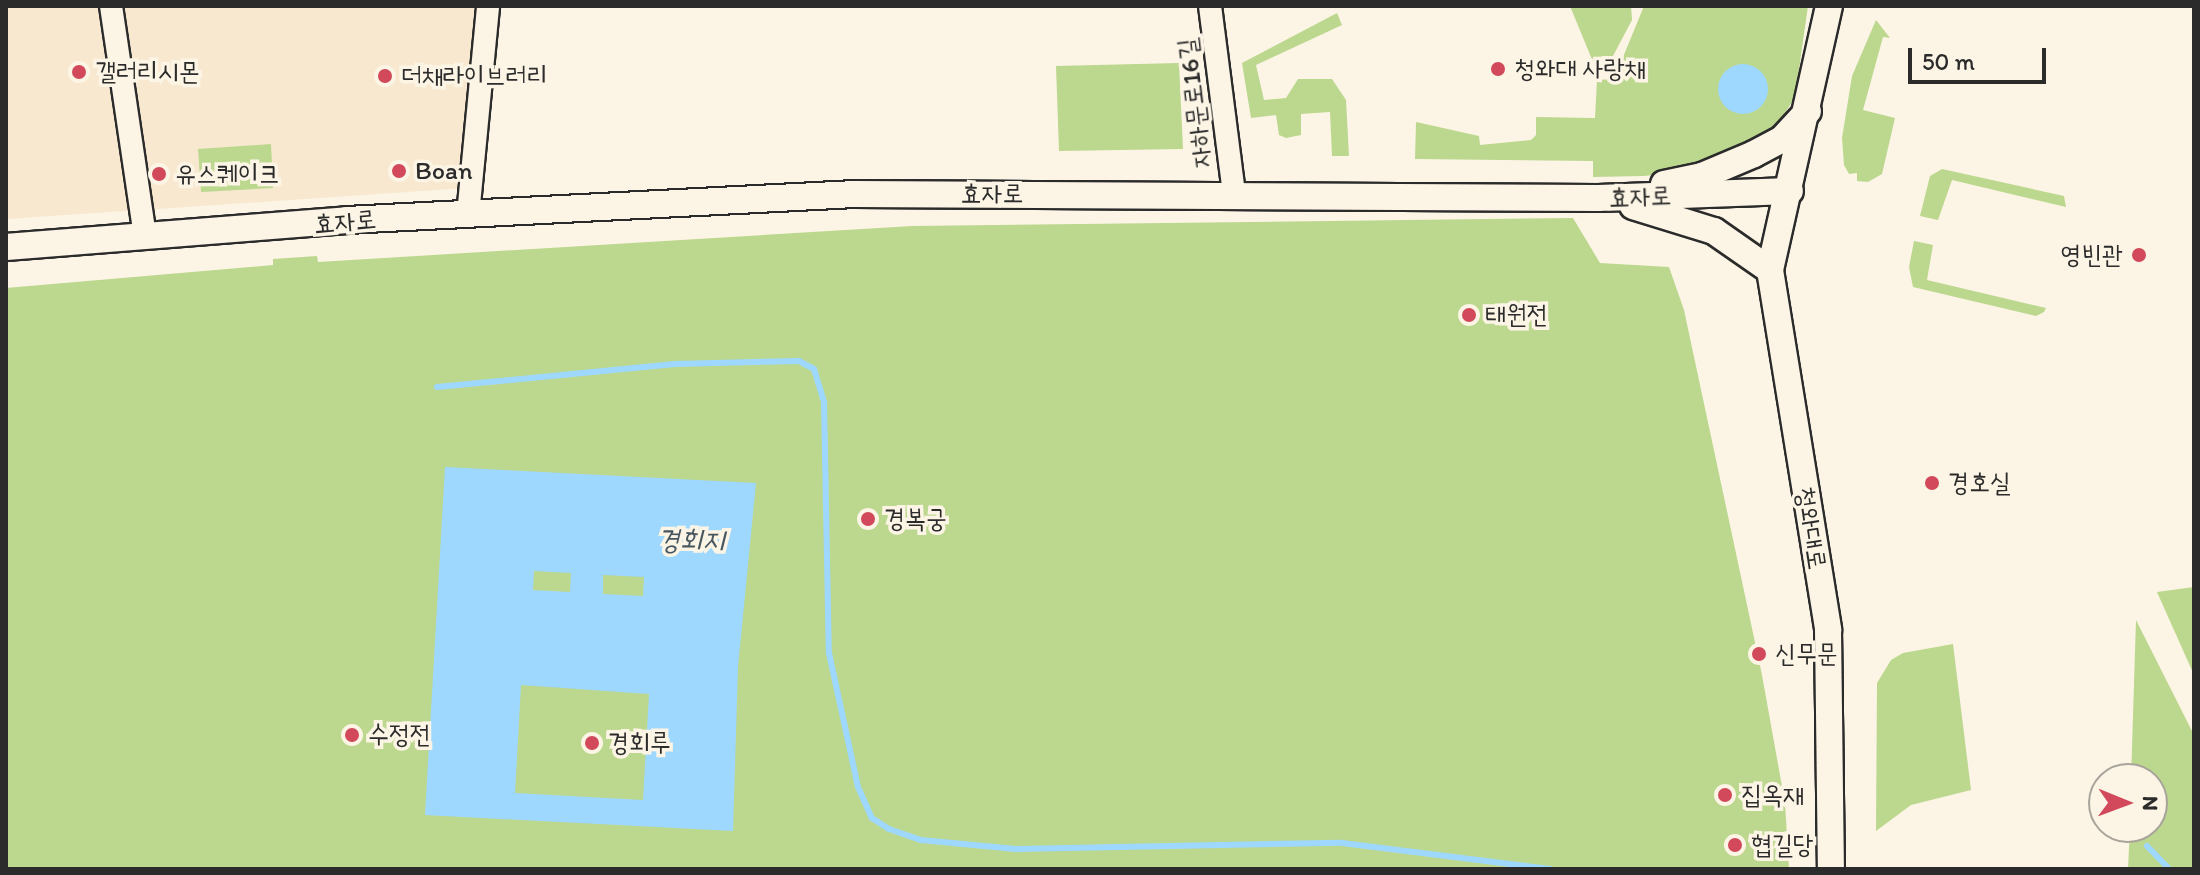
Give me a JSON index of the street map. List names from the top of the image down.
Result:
{
  "streets": {
    "street": ["자하문로16길", "효자로", "청와대로"]
  },
  "crossings": [
    ["자하문로16길", "효자로"],
    ["효자로", "청와대로"]
  ],
  "water": ["경회지"],
  "places": [
    "청와대 사랑채",
    "갤러리시몬",
    "더채라이브러리",
    "Boan",
    "유스퀘이크",
    "영빈관",
    "태원전",
    "경호실",
    "경복궁",
    "신무문",
    "수정전",
    "경회루",
    "집옥재",
    "협길당"
  ],
  "scale_bar": "50 m",
  "north": "right"
}
